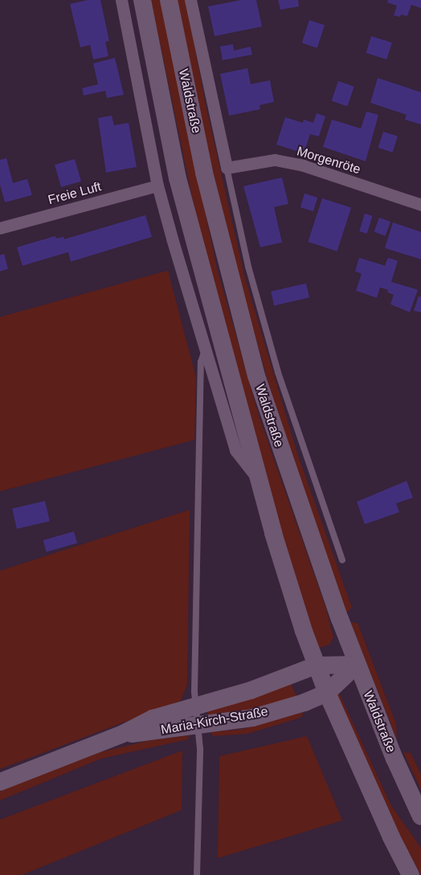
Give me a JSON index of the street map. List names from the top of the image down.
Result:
{
  "streets": {
    "main road": ["Waldstraße", "Maria-Kirch-Straße"],
    "street": ["Morgenröte", "Freie Luft"]
  },
  "crossings": [
    ["Waldstraße", "Morgenröte"],
    ["Waldstraße", "Freie Luft"],
    ["Waldstraße", "Maria-Kirch-Straße"]
  ]
}
